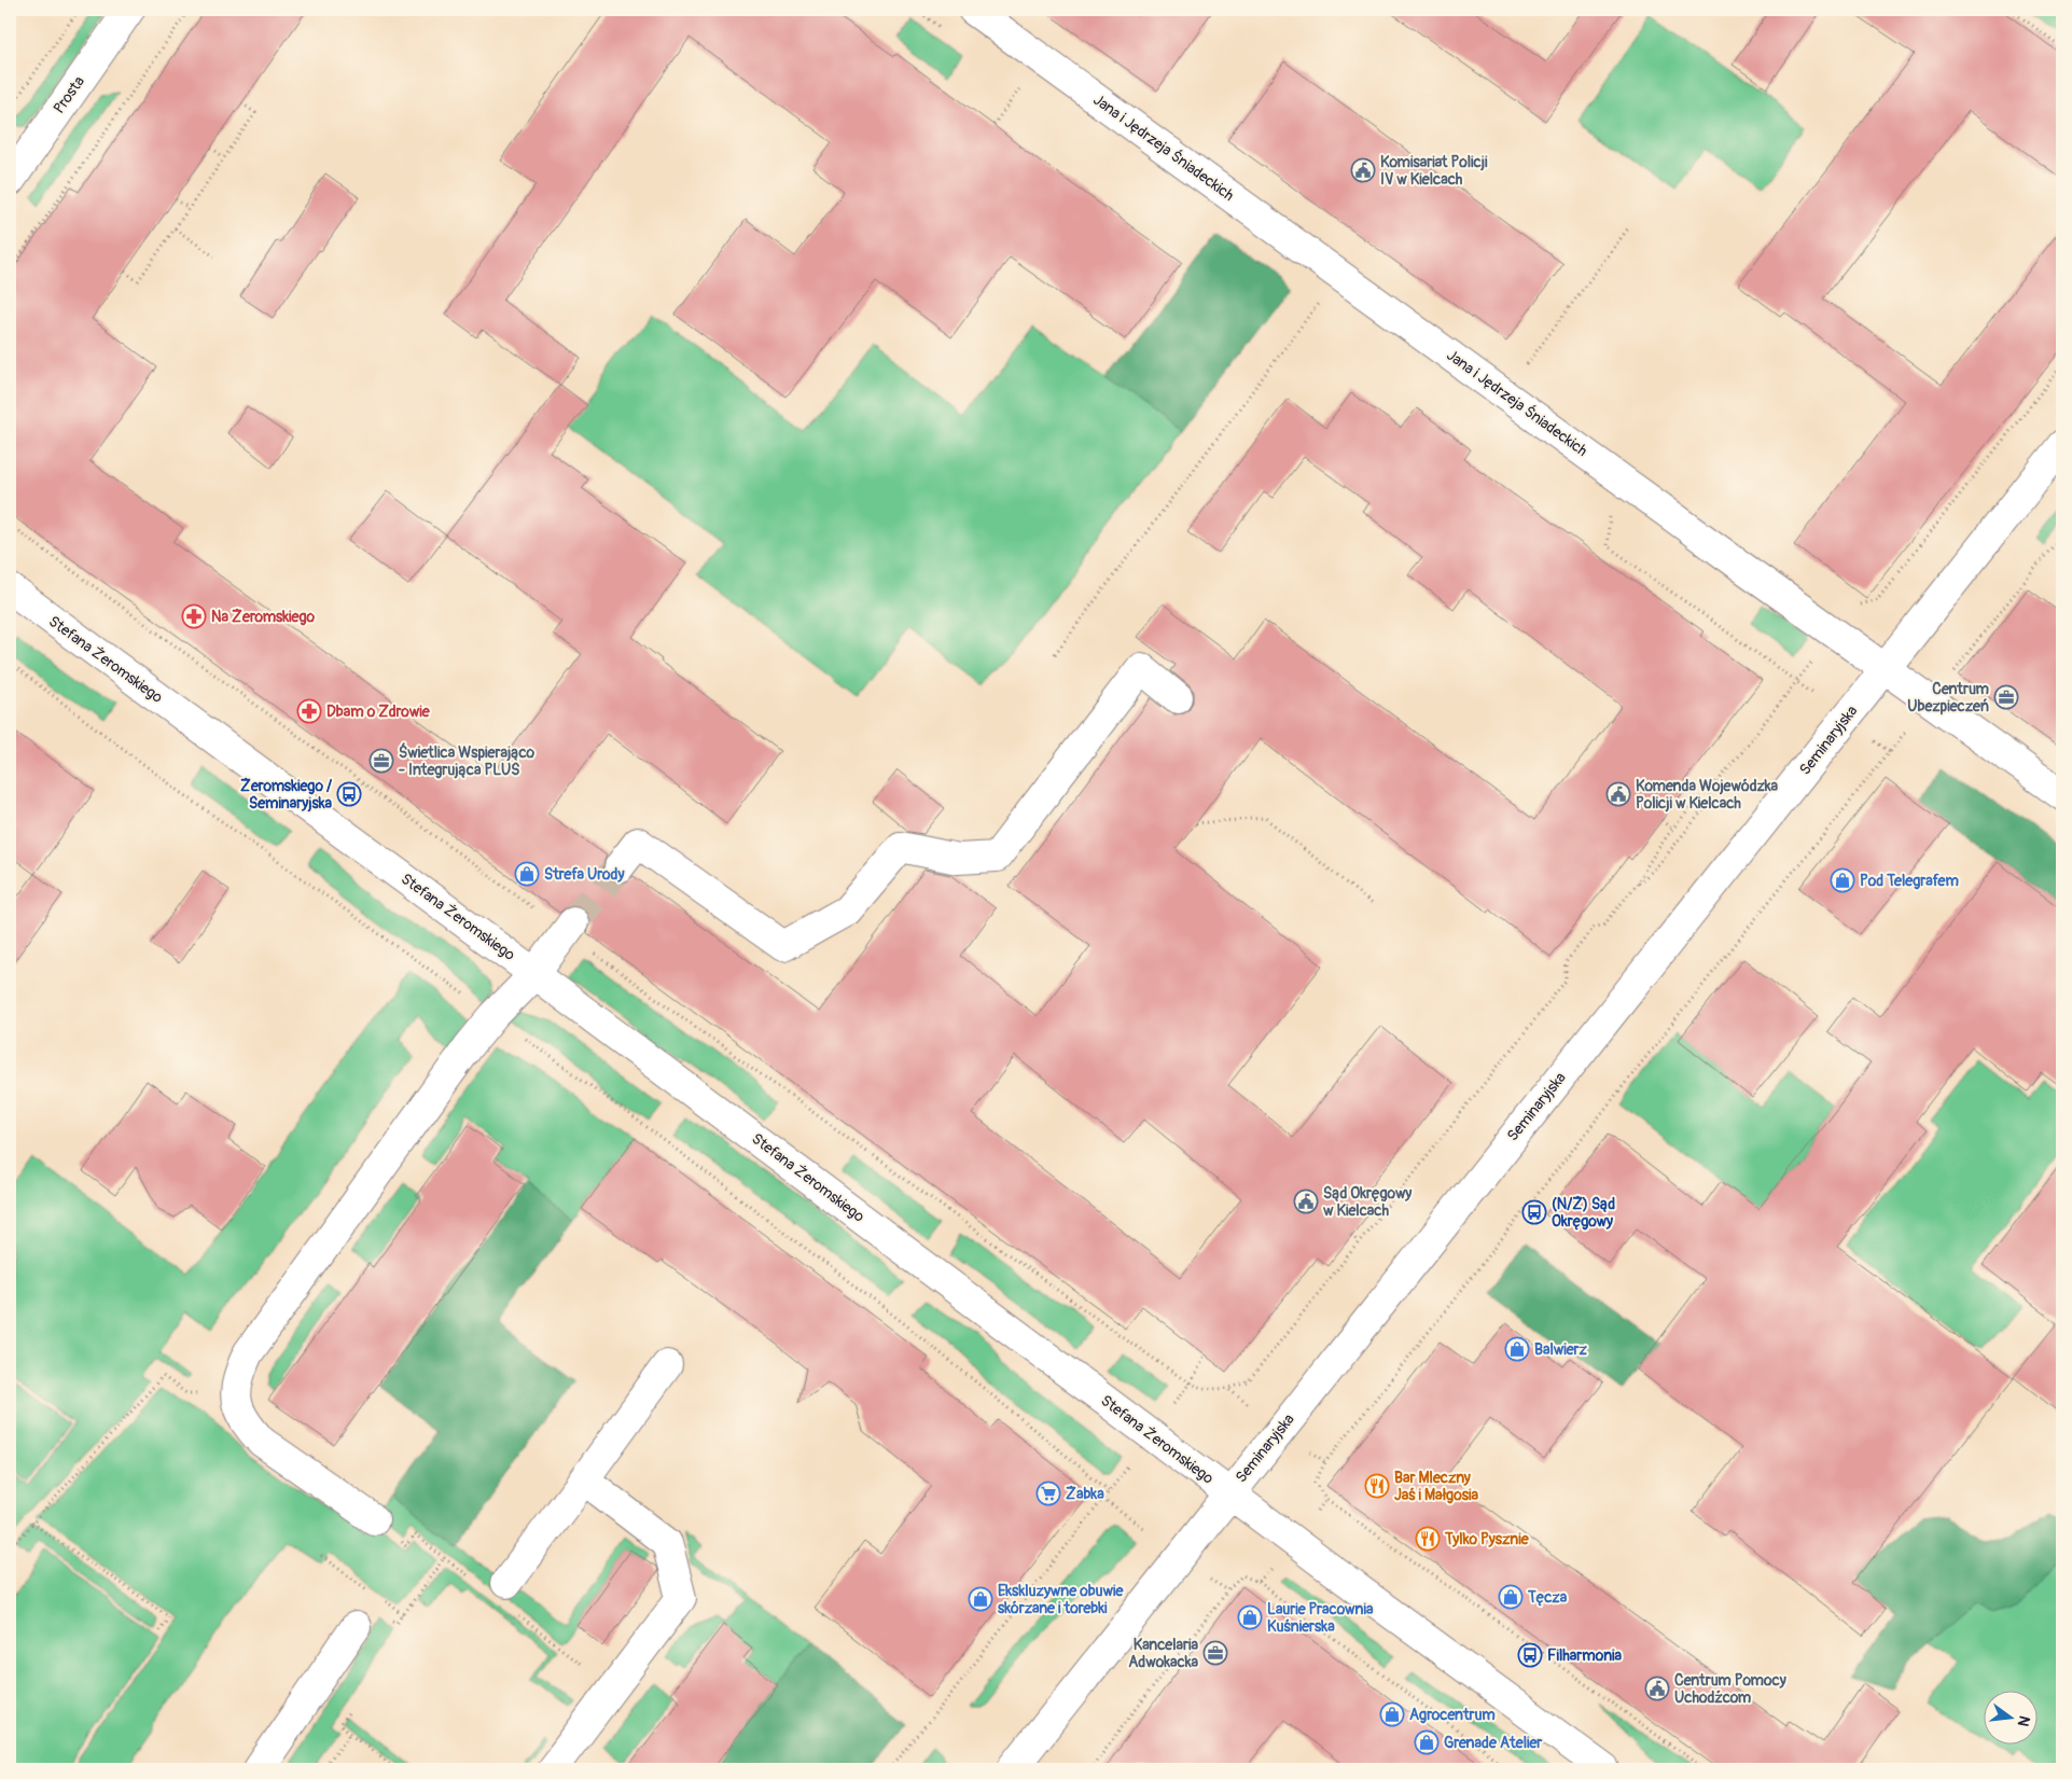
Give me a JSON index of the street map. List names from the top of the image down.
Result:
{
  "streets": {
    "street": [
      "Prosta",
      "Jana i Jędrzeja Śniadeckich",
      "Stefana Żeromskiego",
      "Seminaryjska"
    ]
  },
  "crossings": [
    ["Jana i Jędrzeja Śniadeckich", "Seminaryjska"],
    ["Stefana Żeromskiego", "Seminaryjska"]
  ],
  "places": {
    "public building": [
      "Komisariat Policji IV w Kielcach",
      "Komenda Wojewódzka Policji w Kielcach",
      "Sąd Okręgowy w Kielcach",
      "Centrum Pomocy Uchodźcom"
    ],
    "pharmacy": ["Na Żeromskiego", "Dbam o Zdrowie"],
    "office": ["Centrum Ubezpieczeń", "Świetlica Wspierająco - Integrująca PLUS", "Kancelaria Adwokacka"],
    "bus stop": ["Żeromskiego / Seminaryjska", "(N/Ż) Sąd Okręgowy", "Filharmonia"],
    "shop": [
      "Strefa Urody",
      "Pod Telegrafem",
      "Balwierz",
      "Tęcza",
      "Ekskluzywne obuwie skórzane i torebki",
      "Laurie Pracownia Kuśnierska",
      "Agrocentrum",
      "Grenade Atelier"
    ],
    "restaurant": ["Bar Mleczny Jaś i Małgosia", "Tylko Pysznie"],
    "supermarket": ["Żabka"]
  },
  "north": "right"
}
